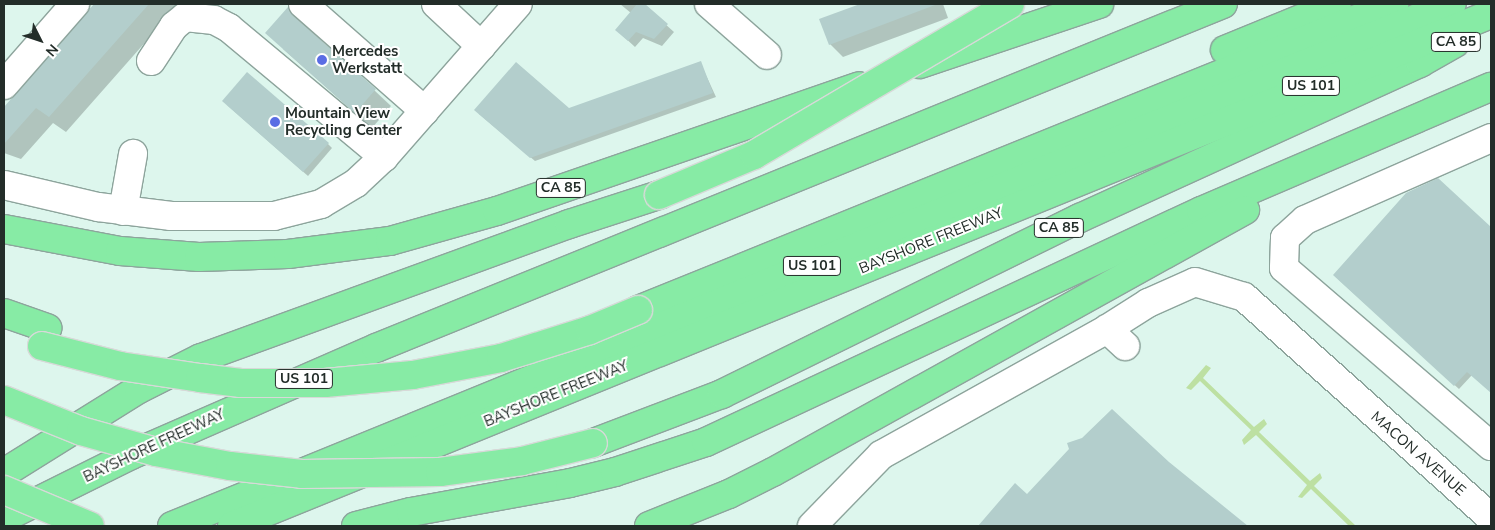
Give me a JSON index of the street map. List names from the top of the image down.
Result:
{
  "streets": {
    "highway": ["CA 85", "US 101", "BAYSHORE FREEWAY"],
    "street": ["MACON AVENUE"]
  },
  "places": ["Mercedes Werkstatt", "Mountain View Recycling Center"],
  "north": "bottom right"
}
